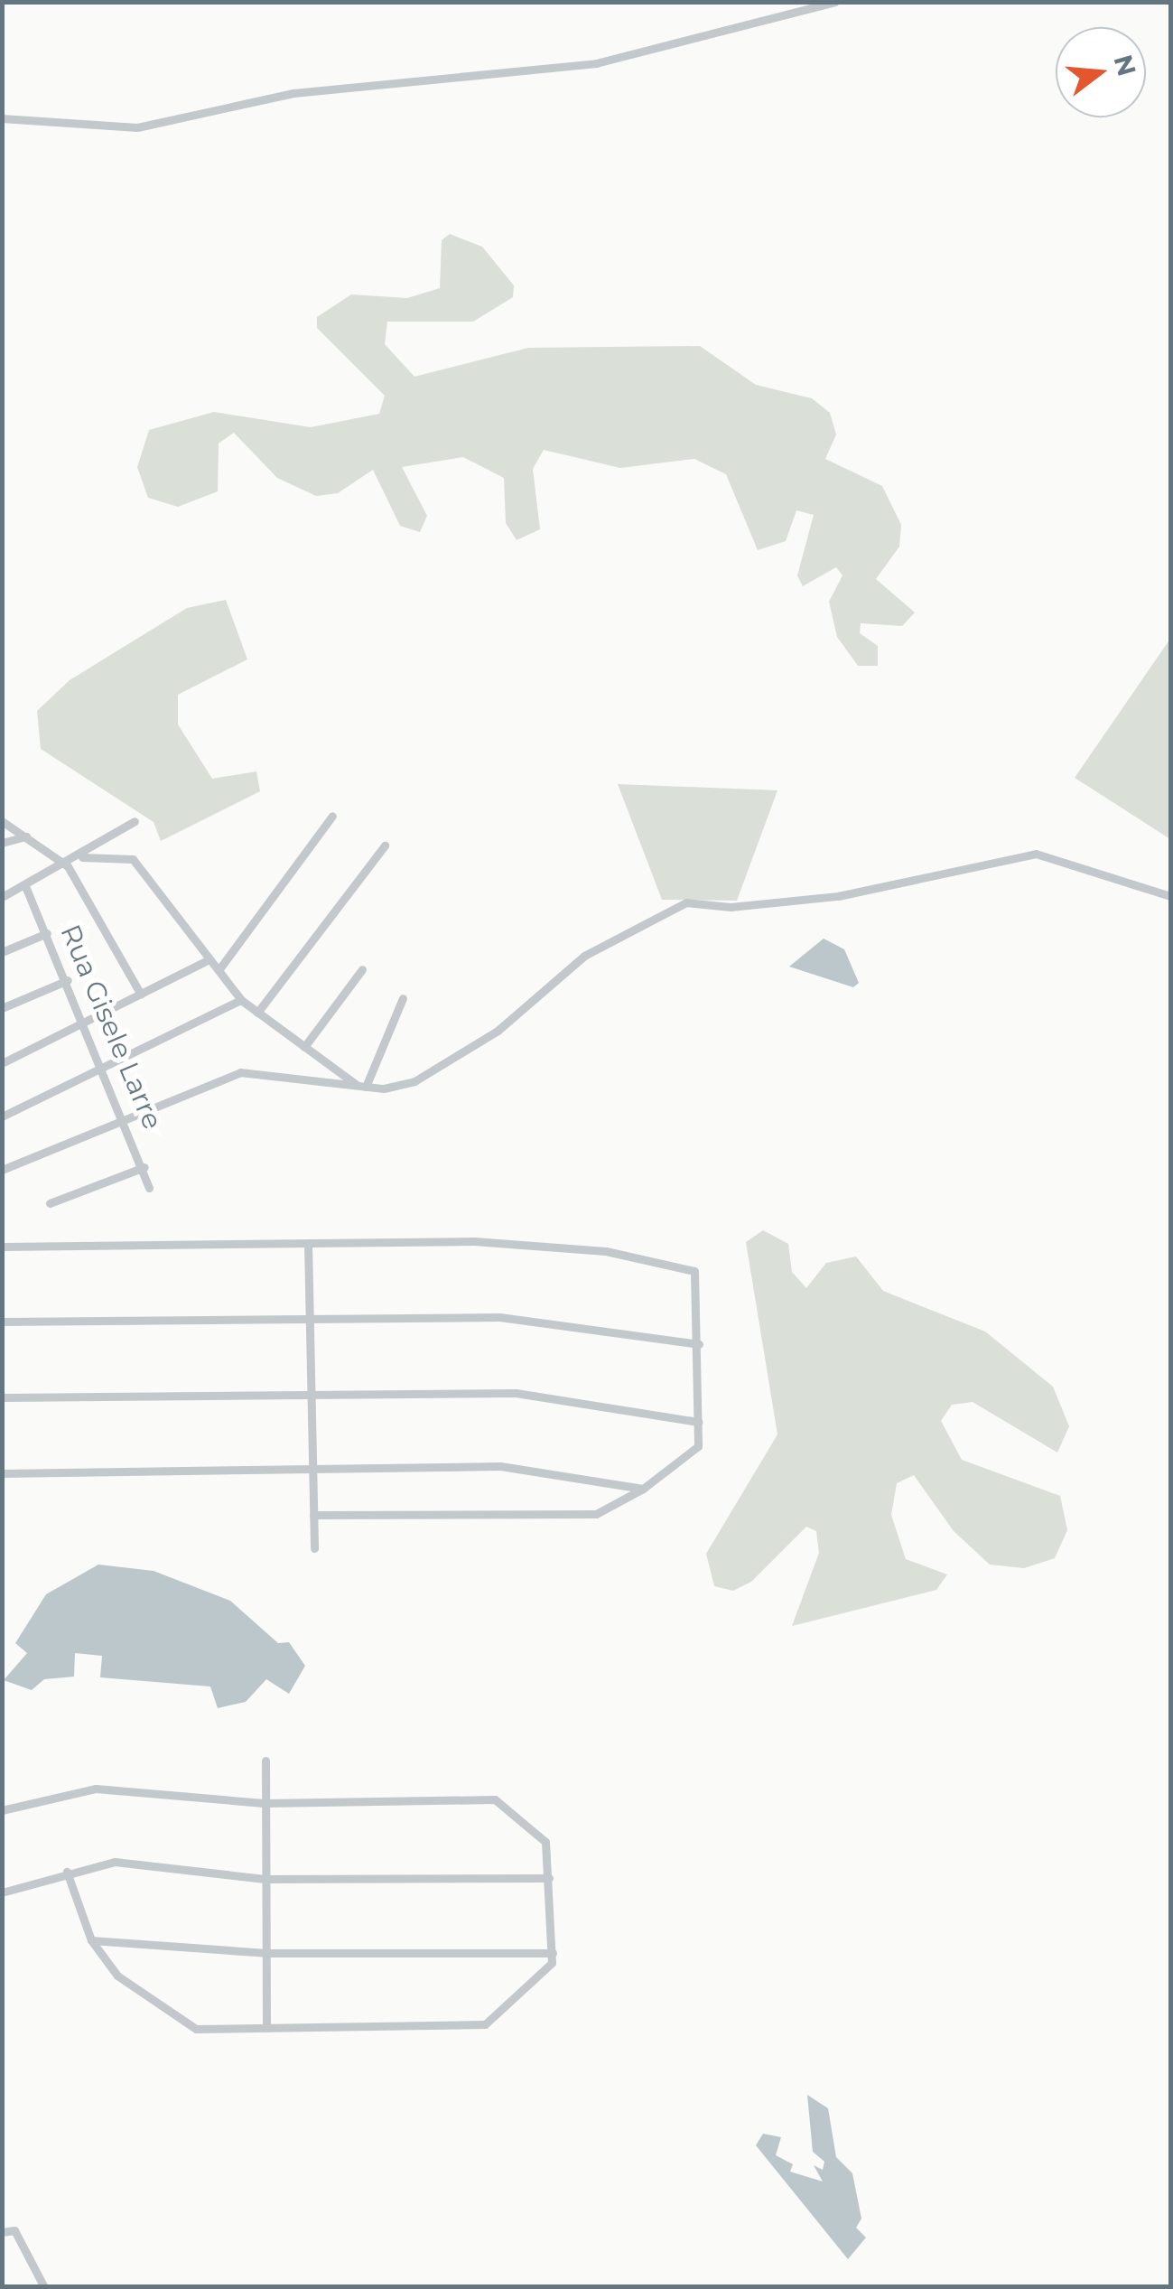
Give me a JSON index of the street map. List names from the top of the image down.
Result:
{
  "streets": {
    "street": ["Rua Gisele Larre"]
  },
  "north": "right"
}
